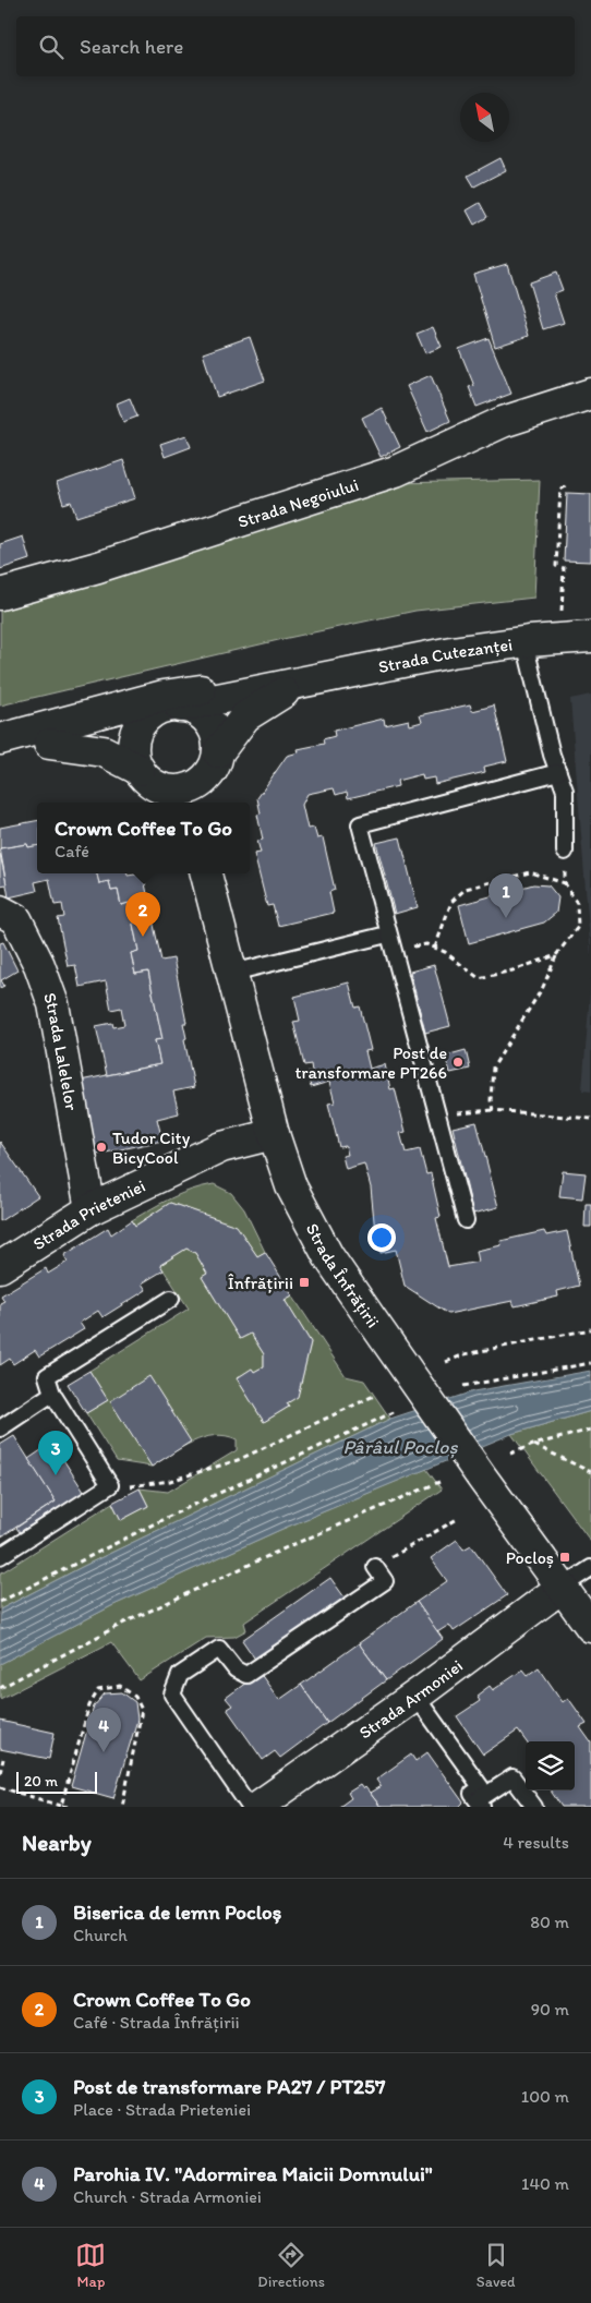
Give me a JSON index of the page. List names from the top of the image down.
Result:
{
  "streets": {
    "street": [
      "Strada Negoiului",
      "Strada Cutezanței",
      "Strada Lalelelor",
      "Strada Prieteniei",
      "Strada Înfrățirii",
      "Strada Armoniei"
    ]
  },
  "crossings": [
    ["Strada Lalelelor", "Strada Prieteniei"],
    ["Strada Prieteniei", "Strada Înfrățirii"],
    ["Strada Înfrățirii", "Strada Armoniei"]
  ],
  "water": ["Pârâul Pocloș"],
  "places": {
    "other": ["Post de transformare PT266", "Tudor City BicyCool"],
    "transit": ["Înfrățirii", "Pocloș"]
  },
  "scale_bar": "20 m",
  "north": "top left",
  "page": {
    "search": "Search here",
    "popup": ["Crown Coffee To Go", "Café"],
    "pins": [
      "1",
      "2",
      "3",
      "4"
    ],
    "scale": "20 m",
    "heading": ["Nearby", "4 results"],
    "list": [
      {
        "mark": "1",
        "name": "Biserica de lemn Pocloș",
        "note": "Church",
        "value": "80 m"
      },
      {
        "mark": "2",
        "name": "Crown Coffee To Go",
        "note": "Café · Strada Înfrățirii",
        "value": "90 m"
      },
      {
        "mark": "3",
        "name": "Post de transformare PA27 / PT257",
        "note": "Place · Strada Prieteniei",
        "value": "100 m"
      },
      {
        "mark": "4",
        "name": "Parohia IV. \"Adormirea Maicii Domnului\"",
        "note": "Church · Strada Armoniei",
        "value": "140 m"
      }
    ],
    "nav": ["Map", "Directions", "Saved"]
  }
}
